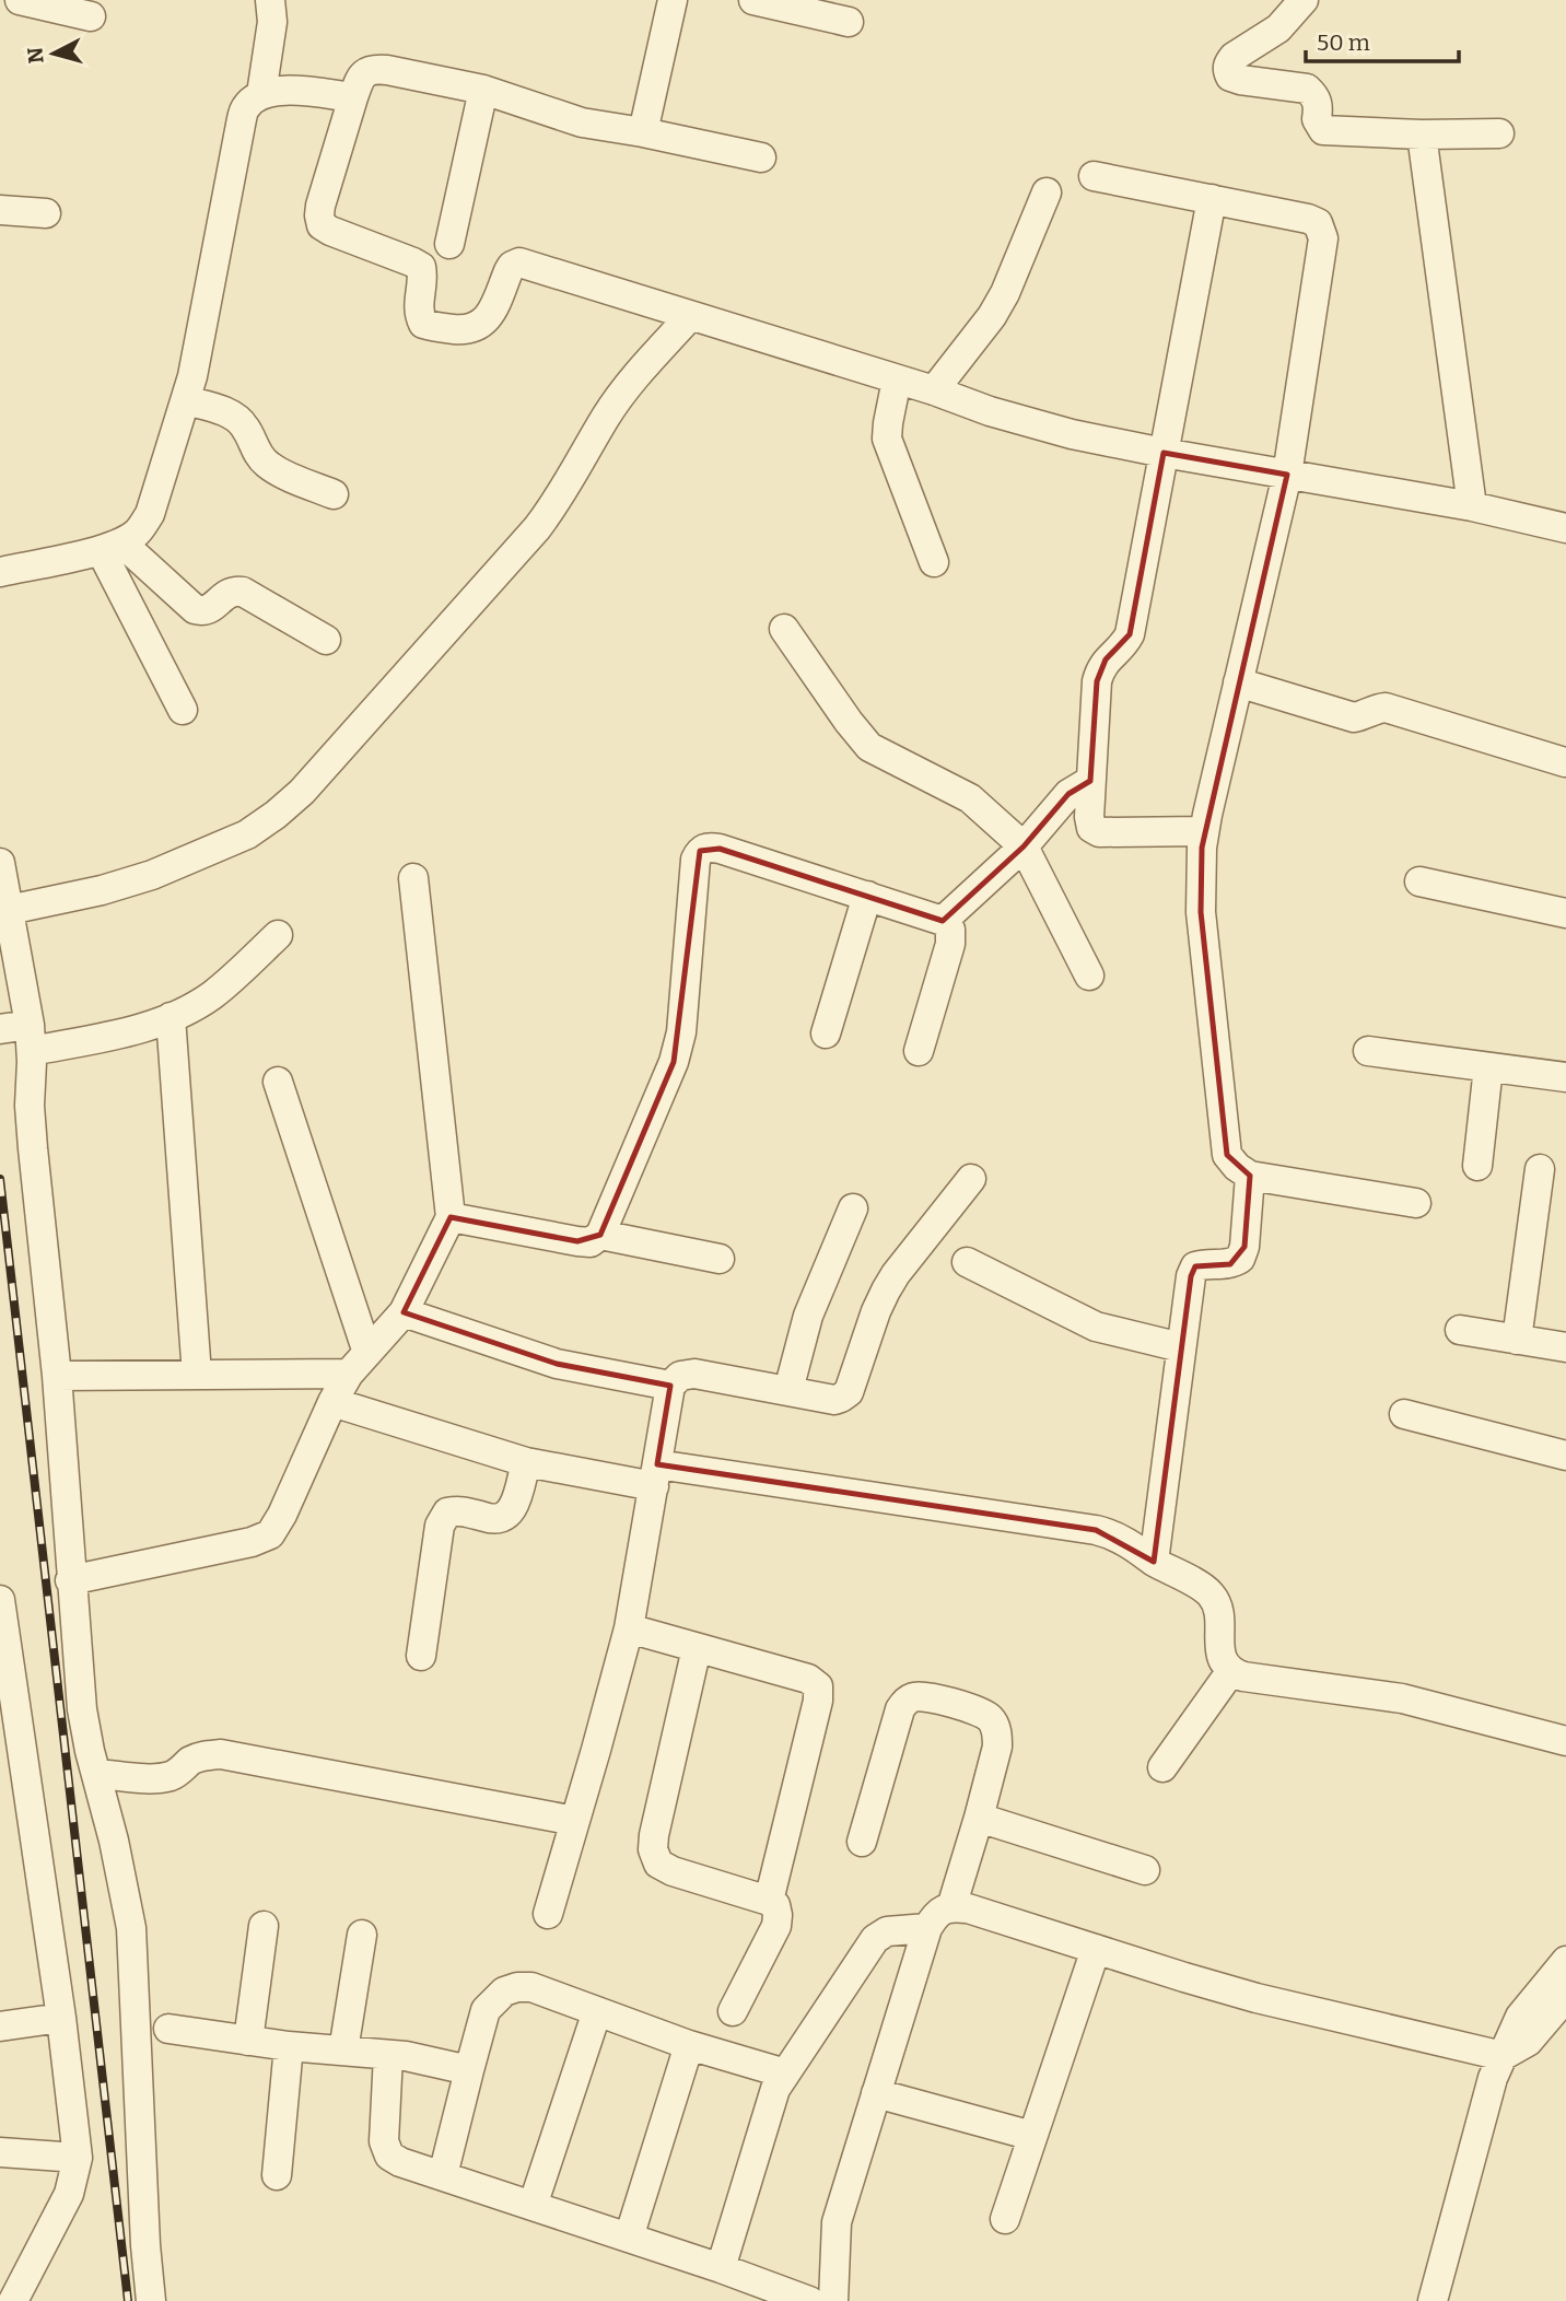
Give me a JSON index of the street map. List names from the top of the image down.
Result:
{
  "scale_bar": "50 m",
  "north": "left"
}
